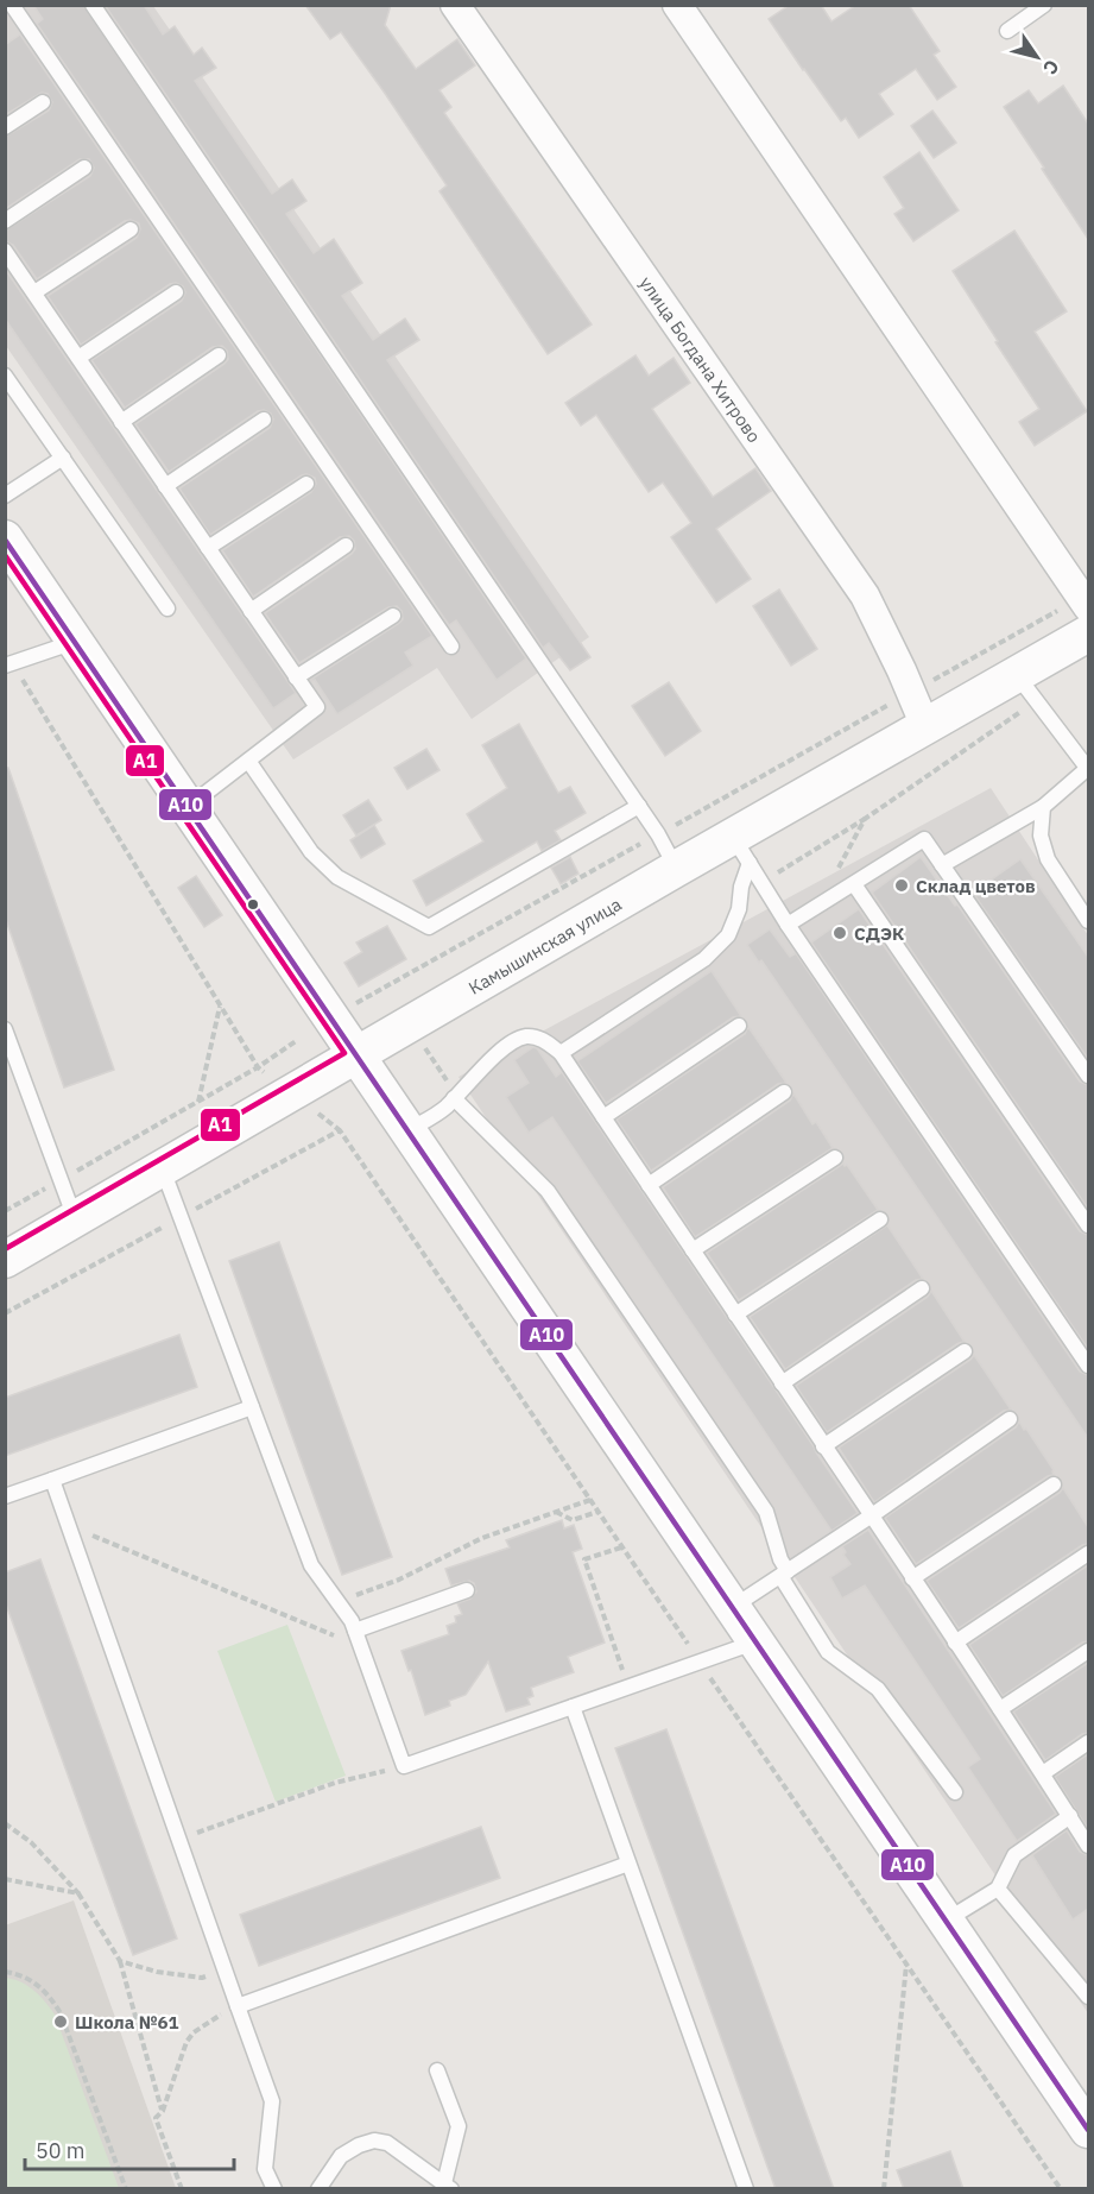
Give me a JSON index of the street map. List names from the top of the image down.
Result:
{
  "streets": {
    "street": ["улица Богдана Хитрово", "Камышинская улица"]
  },
  "crossings": [
    ["улица Богдана Хитрово", "Камышинская улица"]
  ],
  "places": ["Склад цветов", "СДЭК", "Школа №61"],
  "lines": ["transit line А10", "transit line А1"],
  "scale_bar": "50 m",
  "north": "bottom right"
}
